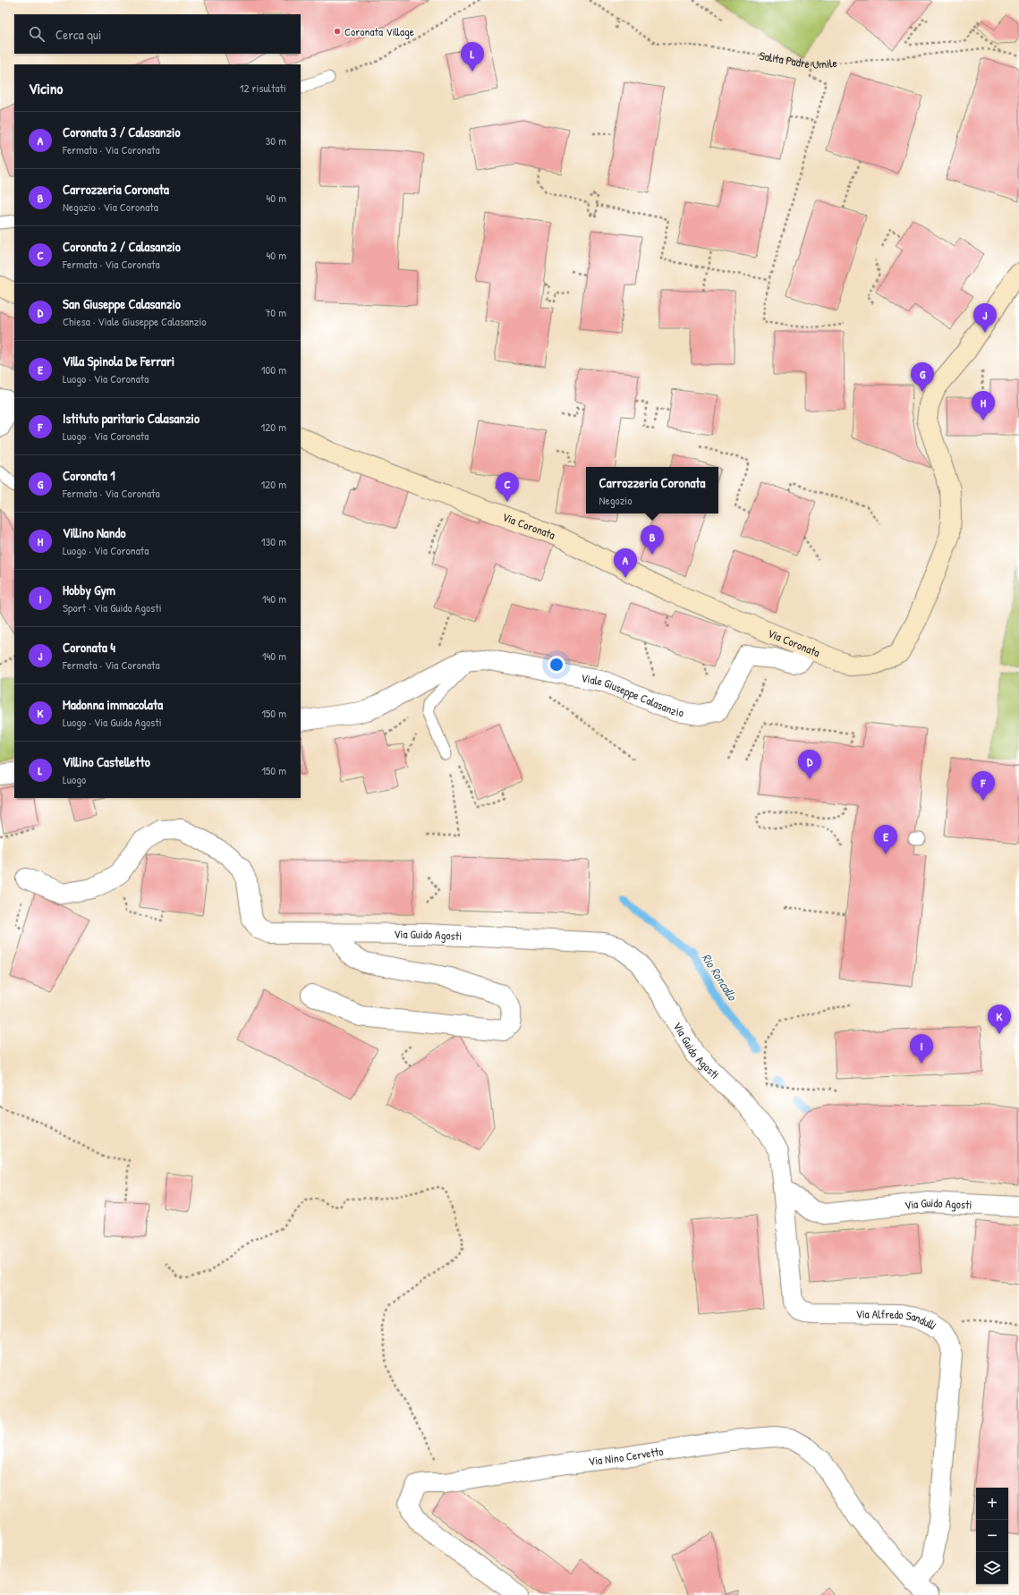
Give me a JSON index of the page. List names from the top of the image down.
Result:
{
  "streets": {
    "street": [
      "Via Coronata",
      "Viale Giuseppe Calasanzio",
      "Via Guido Agosti",
      "Via Alfredo Sandulli",
      "Via Nino Cervetto"
    ],
    "path": ["Salita Padre Umile"]
  },
  "crossings": [
    ["Via Coronata", "Viale Giuseppe Calasanzio"],
    ["Via Guido Agosti", "Via Alfredo Sandulli"],
    ["Via Alfredo Sandulli", "Via Nino Cervetto"]
  ],
  "water": ["Rio Roncallo"],
  "places": ["Coronata Village"],
  "page": {
    "search": "Cerca qui",
    "pins": [
      "L",
      "J",
      "G",
      "H",
      "C",
      "B",
      "A",
      "D",
      "F",
      "E",
      "K",
      "I"
    ],
    "heading": ["Vicino", "12 risultati"],
    "list": [
      {
        "mark": "A",
        "name": "Coronata 3 / Calasanzio",
        "note": "Fermata · Via Coronata",
        "value": "30 m"
      },
      {
        "mark": "B",
        "name": "Carrozzeria Coronata",
        "note": "Negozio · Via Coronata",
        "value": "40 m"
      },
      {
        "mark": "C",
        "name": "Coronata 2 / Calasanzio",
        "note": "Fermata · Via Coronata",
        "value": "40 m"
      },
      {
        "mark": "D",
        "name": "San Giuseppe Calasanzio",
        "note": "Chiesa · Viale Giuseppe Calasanzio",
        "value": "70 m"
      },
      {
        "mark": "E",
        "name": "Villa Spinola De Ferrari",
        "note": "Luogo · Via Coronata",
        "value": "100 m"
      },
      {
        "mark": "F",
        "name": "Istituto paritario Calasanzio",
        "note": "Luogo · Via Coronata",
        "value": "120 m"
      },
      {
        "mark": "G",
        "name": "Coronata 1",
        "note": "Fermata · Via Coronata",
        "value": "120 m"
      },
      {
        "mark": "H",
        "name": "Villino Nando",
        "note": "Luogo · Via Coronata",
        "value": "130 m"
      },
      {
        "mark": "I",
        "name": "Hobby Gym",
        "note": "Sport · Via Guido Agosti",
        "value": "140 m"
      },
      {
        "mark": "J",
        "name": "Coronata 4",
        "note": "Fermata · Via Coronata",
        "value": "140 m"
      },
      {
        "mark": "K",
        "name": "Madonna immacolata",
        "note": "Luogo · Via Guido Agosti",
        "value": "150 m"
      },
      {
        "mark": "L",
        "name": "Villino Castelletto",
        "note": "Luogo",
        "value": "150 m"
      }
    ],
    "popup": ["Carrozzeria Coronata", "Negozio"],
    "map_buttons": ["+", "−"]
  }
}
